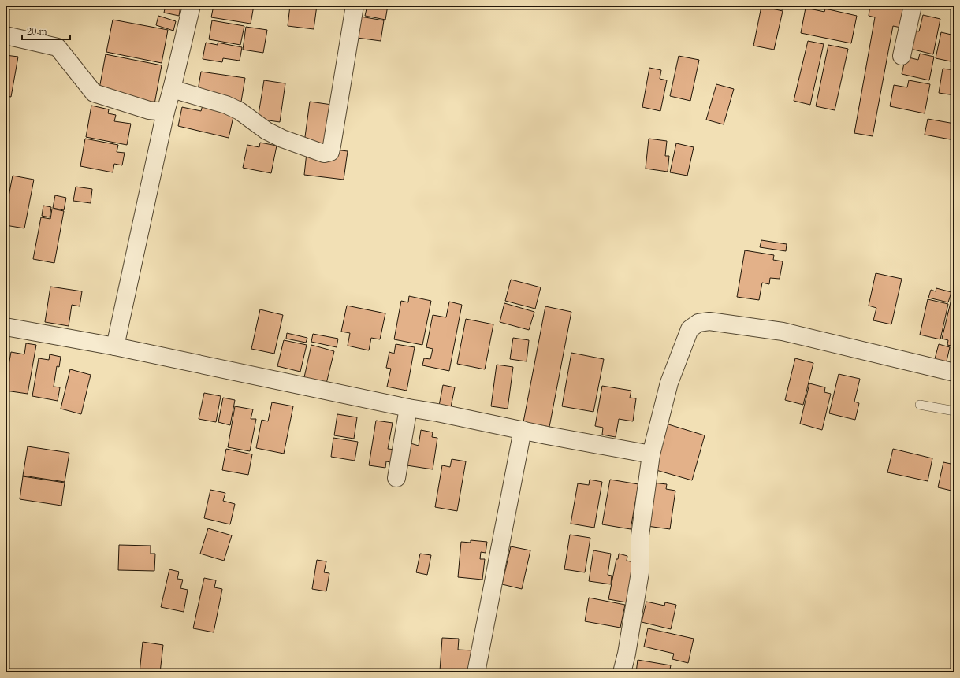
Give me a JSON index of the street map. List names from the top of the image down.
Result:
{
  "scale_bar": "20 m"
}
